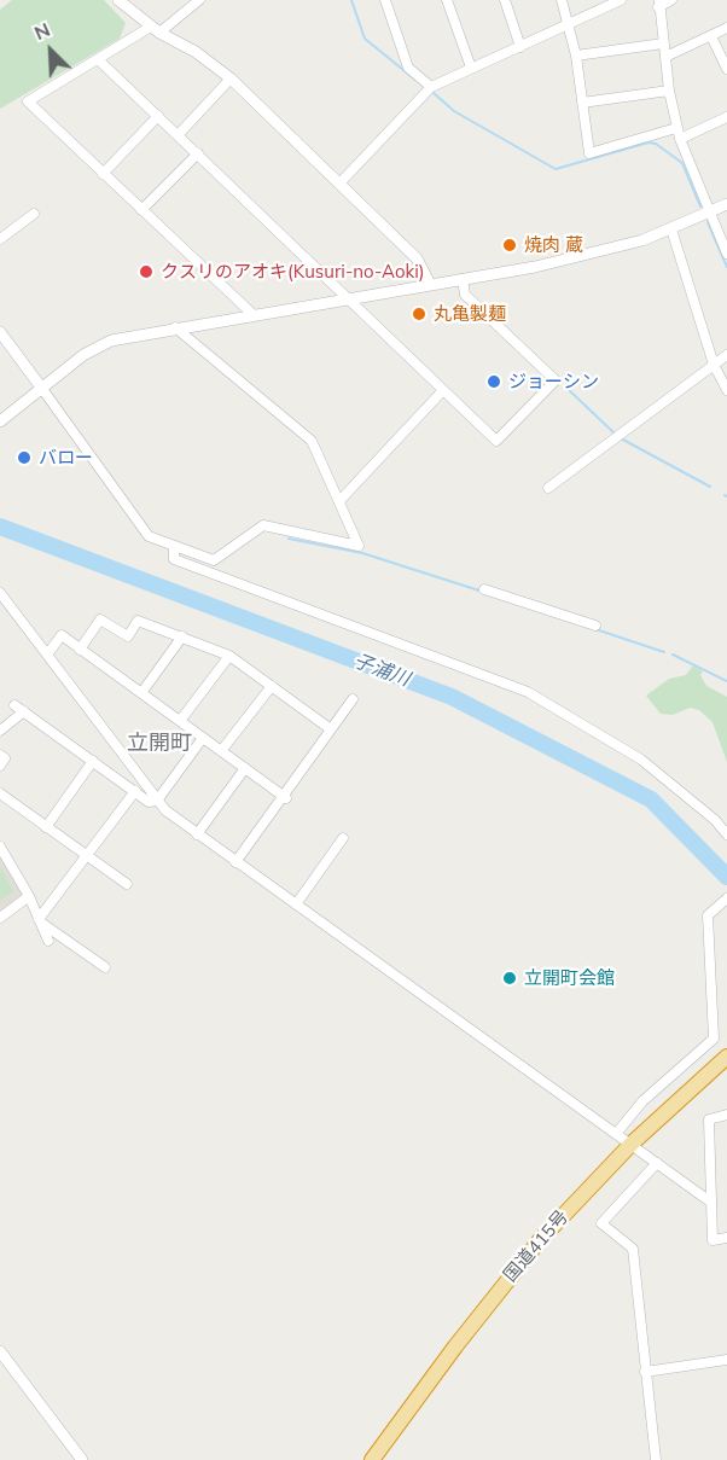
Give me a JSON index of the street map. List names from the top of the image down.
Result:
{
  "streets": {
    "highway": ["国道415号"]
  },
  "districts": ["立開町"],
  "water": ["子浦川"],
  "places": [
    "焼肉 蔵",
    "クスリのアオキ(Kusuri-no-Aoki)",
    "丸亀製麺",
    "ジョーシン",
    "バロー",
    "立開町会館"
  ],
  "north": "top left"
}
